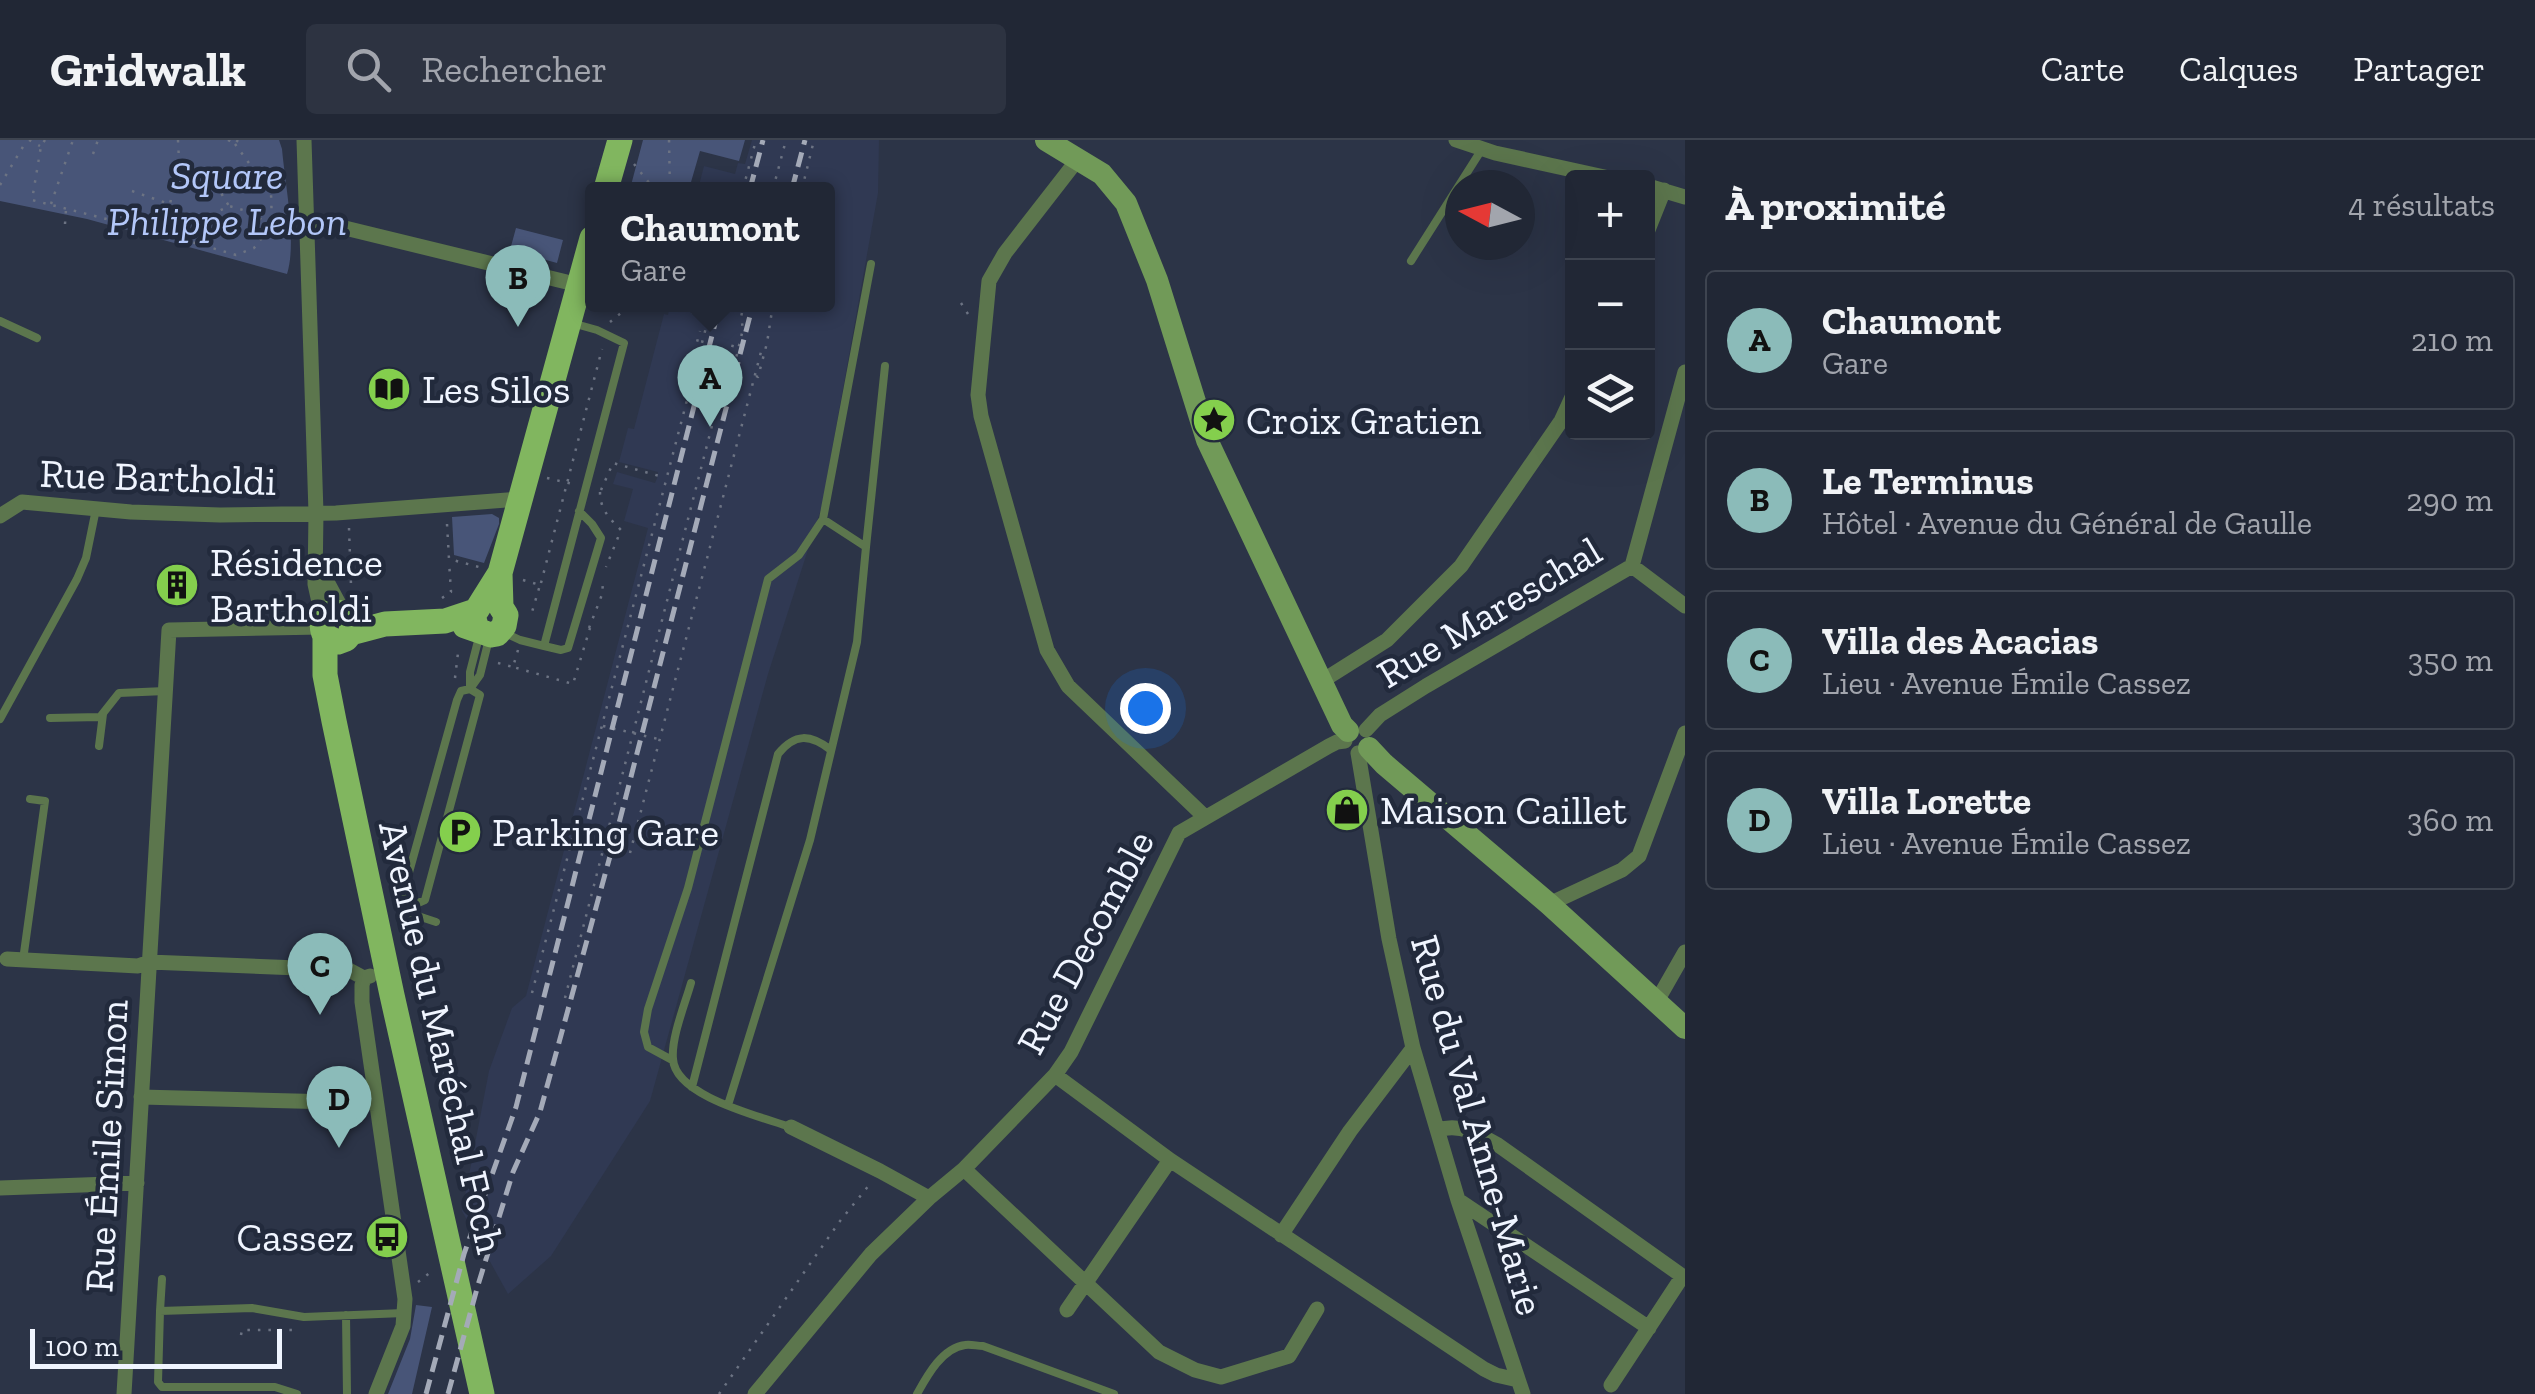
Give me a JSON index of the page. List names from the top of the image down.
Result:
{
  "streets": {
    "main road": ["Avenue du Maréchal Foch"],
    "street": [
      "Rue Bartholdi",
      "Rue Mareschal",
      "Rue Decomble",
      "Rue du Val Anne-Marie",
      "Rue Émile Simon"
    ]
  },
  "crossings": [
    ["Rue Bartholdi", "Avenue du Maréchal Foch"],
    ["Rue Mareschal", "Rue Decomble"],
    ["Rue Mareschal", "Rue du Val Anne-Marie"],
    ["Rue Decomble", "Rue du Val Anne-Marie"],
    ["Avenue du Maréchal Foch", "Rue Émile Simon"]
  ],
  "parks": ["Square Philippe Lebon"],
  "places": {
    "library": ["Les Silos"],
    "place": ["Croix Gratien"],
    "building": ["Résidence Bartholdi"],
    "shop": ["Maison Caillet"],
    "parking": ["Parking Gare"],
    "bus stop": ["Cassez"]
  },
  "scale_bar": "100 m",
  "north": "left",
  "page": {
    "header": "Gridwalk",
    "search": "Rechercher",
    "nav": ["Carte", "Calques", "Partager"],
    "heading": ["À proximité", "4 résultats"],
    "map_buttons": ["+", "−"],
    "popup": ["Chaumont", "Gare"],
    "pins": [
      "B",
      "A",
      "C",
      "D"
    ],
    "list": [
      {
        "mark": "A",
        "name": "Chaumont",
        "note": "Gare",
        "value": "210 m"
      },
      {
        "mark": "B",
        "name": "Le Terminus",
        "note": "Hôtel · Avenue du Général de Gaulle",
        "value": "290 m"
      },
      {
        "mark": "C",
        "name": "Villa des Acacias",
        "note": "Lieu · Avenue Émile Cassez",
        "value": "350 m"
      },
      {
        "mark": "D",
        "name": "Villa Lorette",
        "note": "Lieu · Avenue Émile Cassez",
        "value": "360 m"
      }
    ],
    "scale": "100 m"
  }
}
